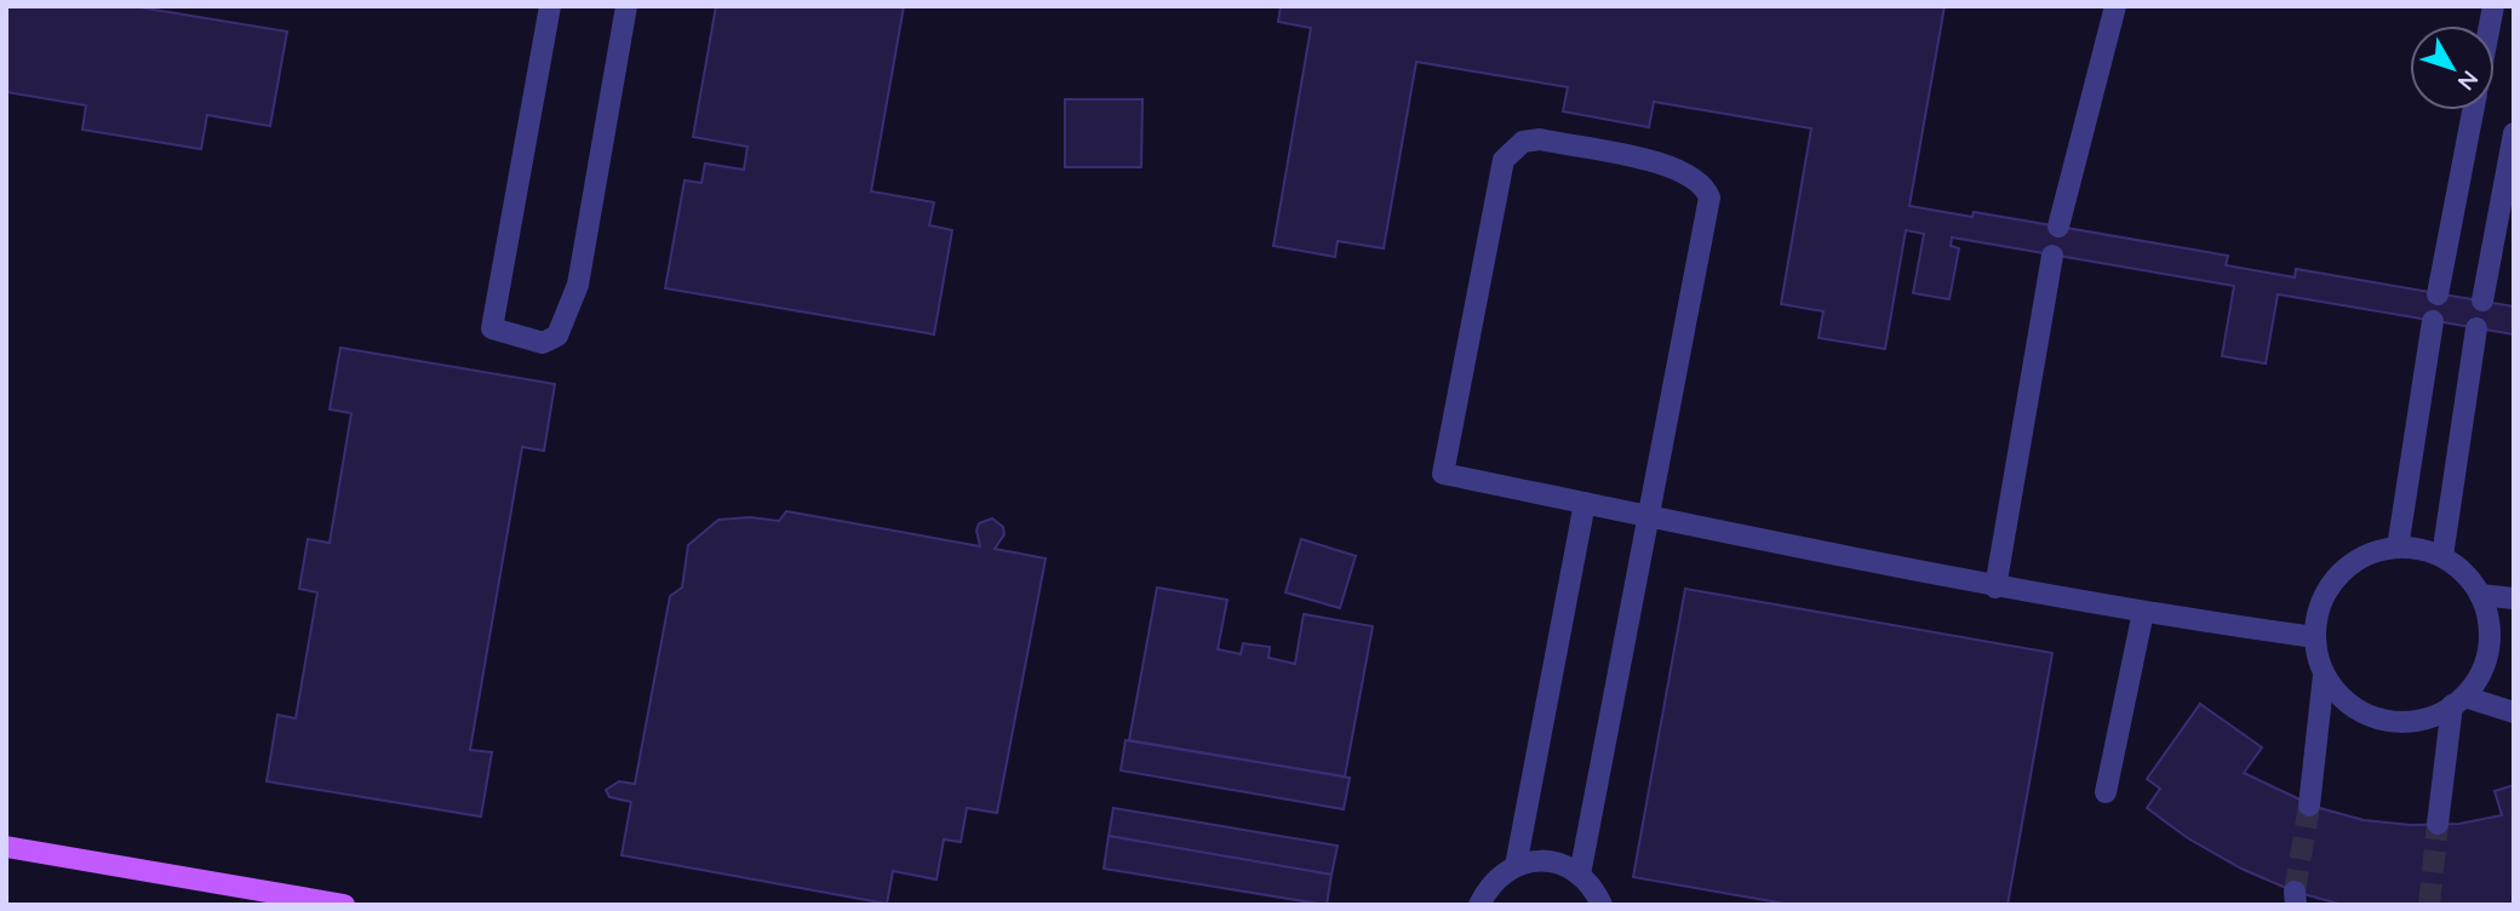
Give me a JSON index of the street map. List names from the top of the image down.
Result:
{
  "north": "bottom right"
}
